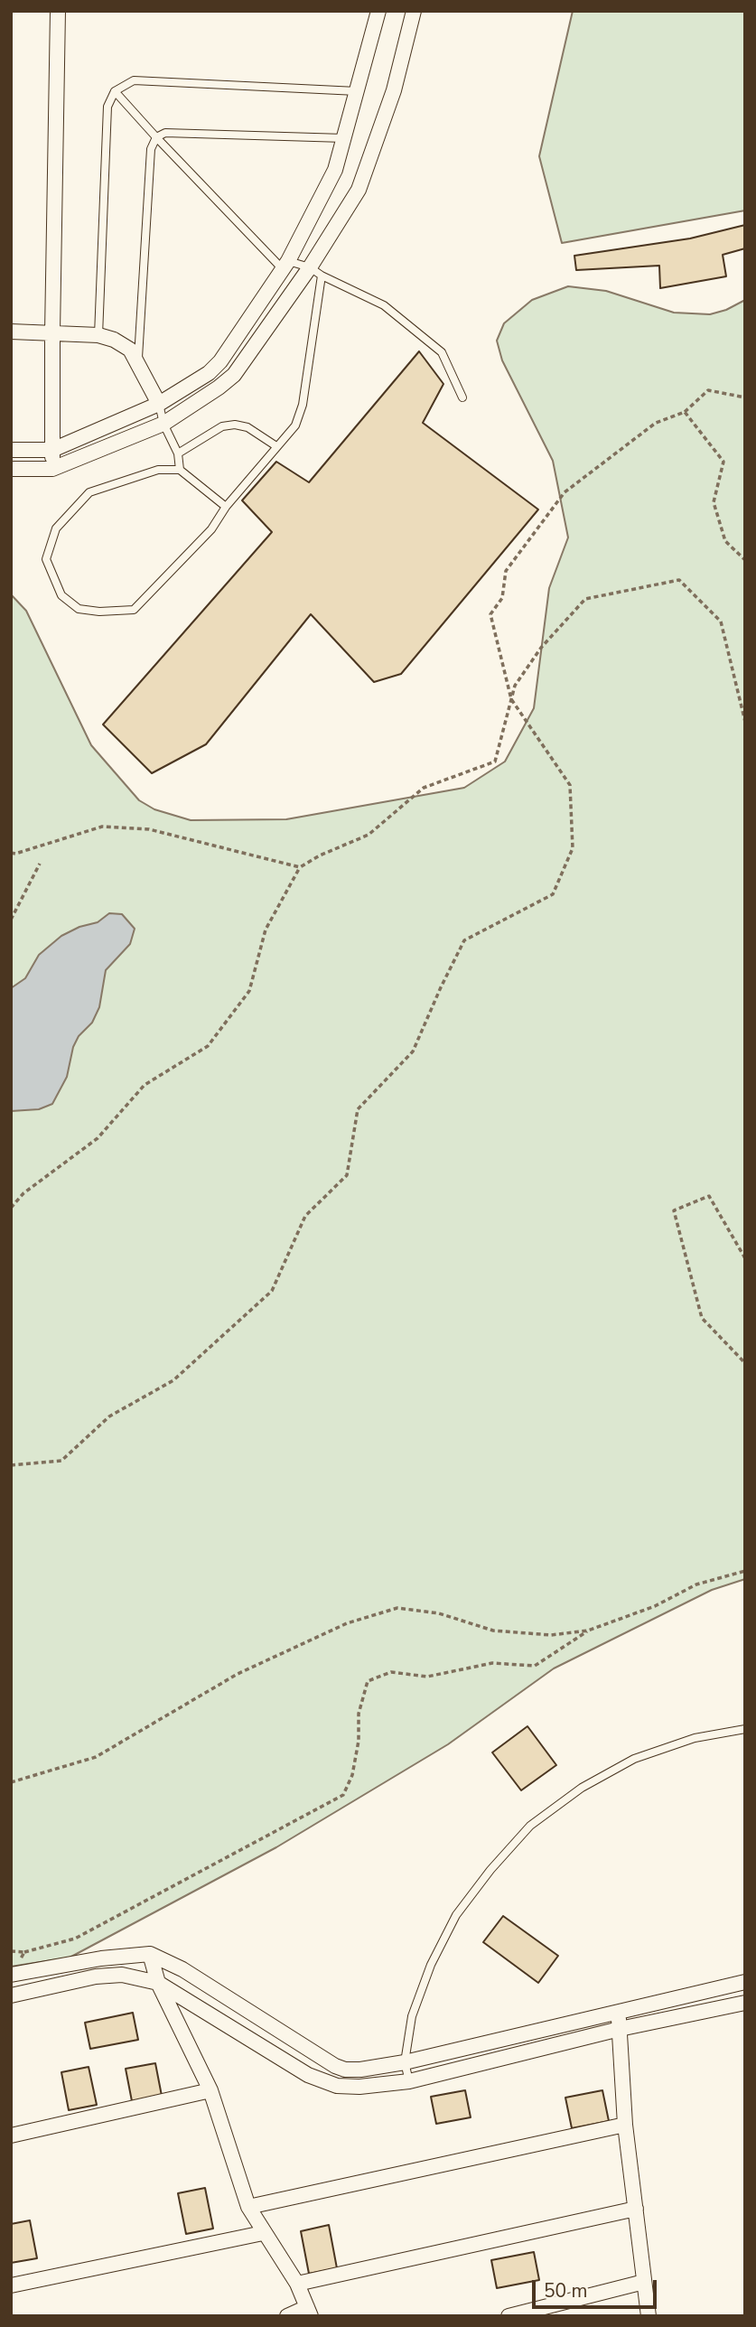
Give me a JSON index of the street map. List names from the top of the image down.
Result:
{
  "scale_bar": "50 m"
}
